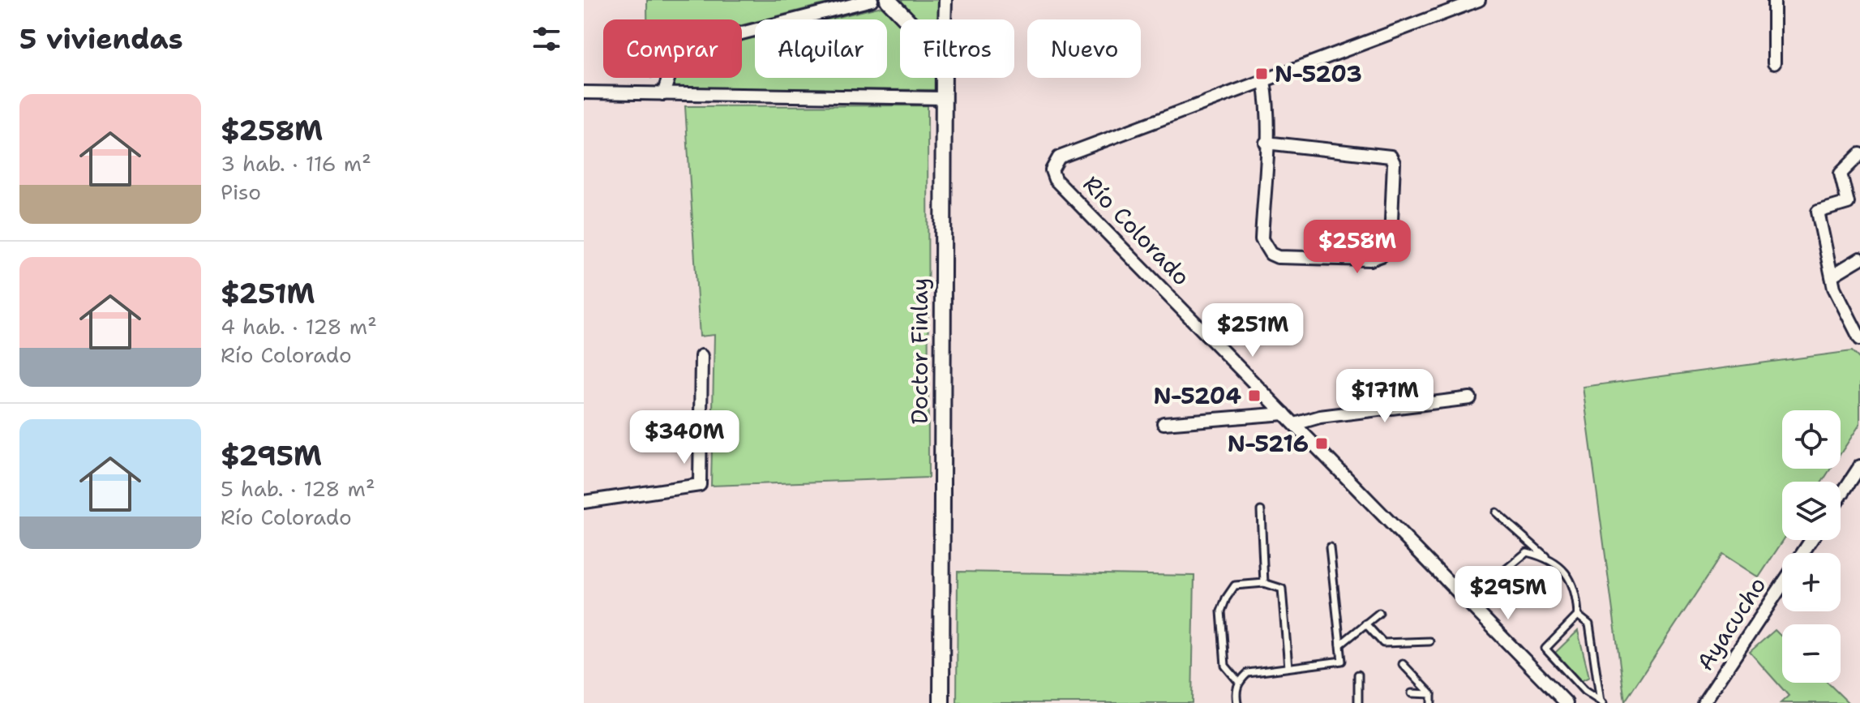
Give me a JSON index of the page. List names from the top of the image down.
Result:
{
  "streets": {
    "street": ["Río Colorado", "Doctor Finlay", "Ayacucho"]
  },
  "places": {
    "transit": ["N-5203", "N-5204", "N-5216"]
  },
  "page": {
    "heading": "5 viviendas",
    "chip": [
      "Comprar",
      "Alquilar",
      "Filtros",
      "Nuevo"
    ],
    "list": [
      {
        "name": "$258M",
        "note": "3 hab. · 116 m² · Piso"
      },
      {
        "name": "$251M",
        "note": "4 hab. · 128 m² · Río Colorado"
      },
      {
        "name": "$295M",
        "note": "5 hab. · 128 m² · Río Colorado"
      }
    ],
    "price": [
      "$258M",
      "$251M",
      "$171M",
      "$340M",
      "$295M"
    ],
    "map_buttons": ["+", "−"]
  }
}
